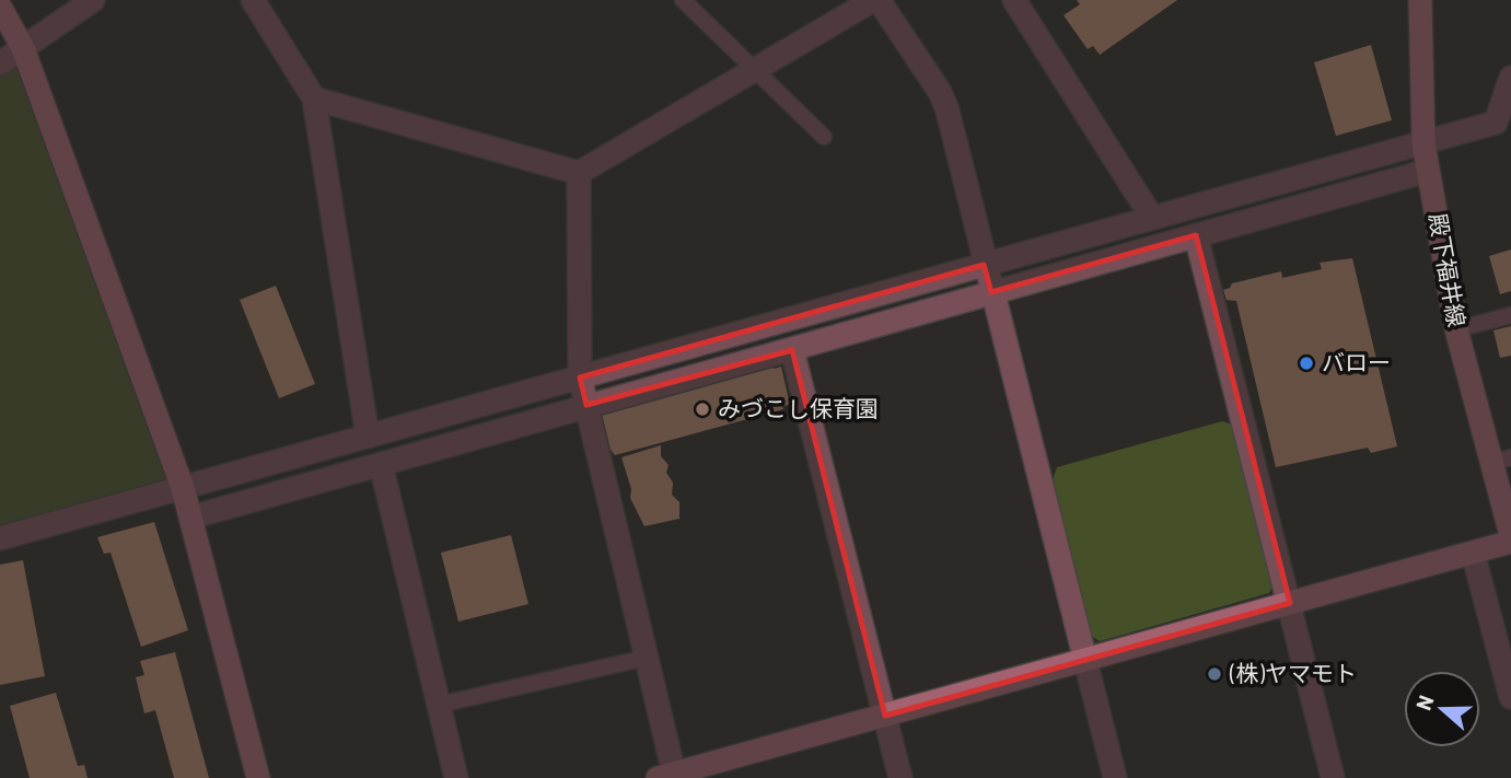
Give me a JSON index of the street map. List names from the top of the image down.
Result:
{
  "streets": {
    "street": ["殿下福井線"]
  },
  "places": ["バロー", "みづこし保育園", "(株)ヤマモト"],
  "north": "left"
}
